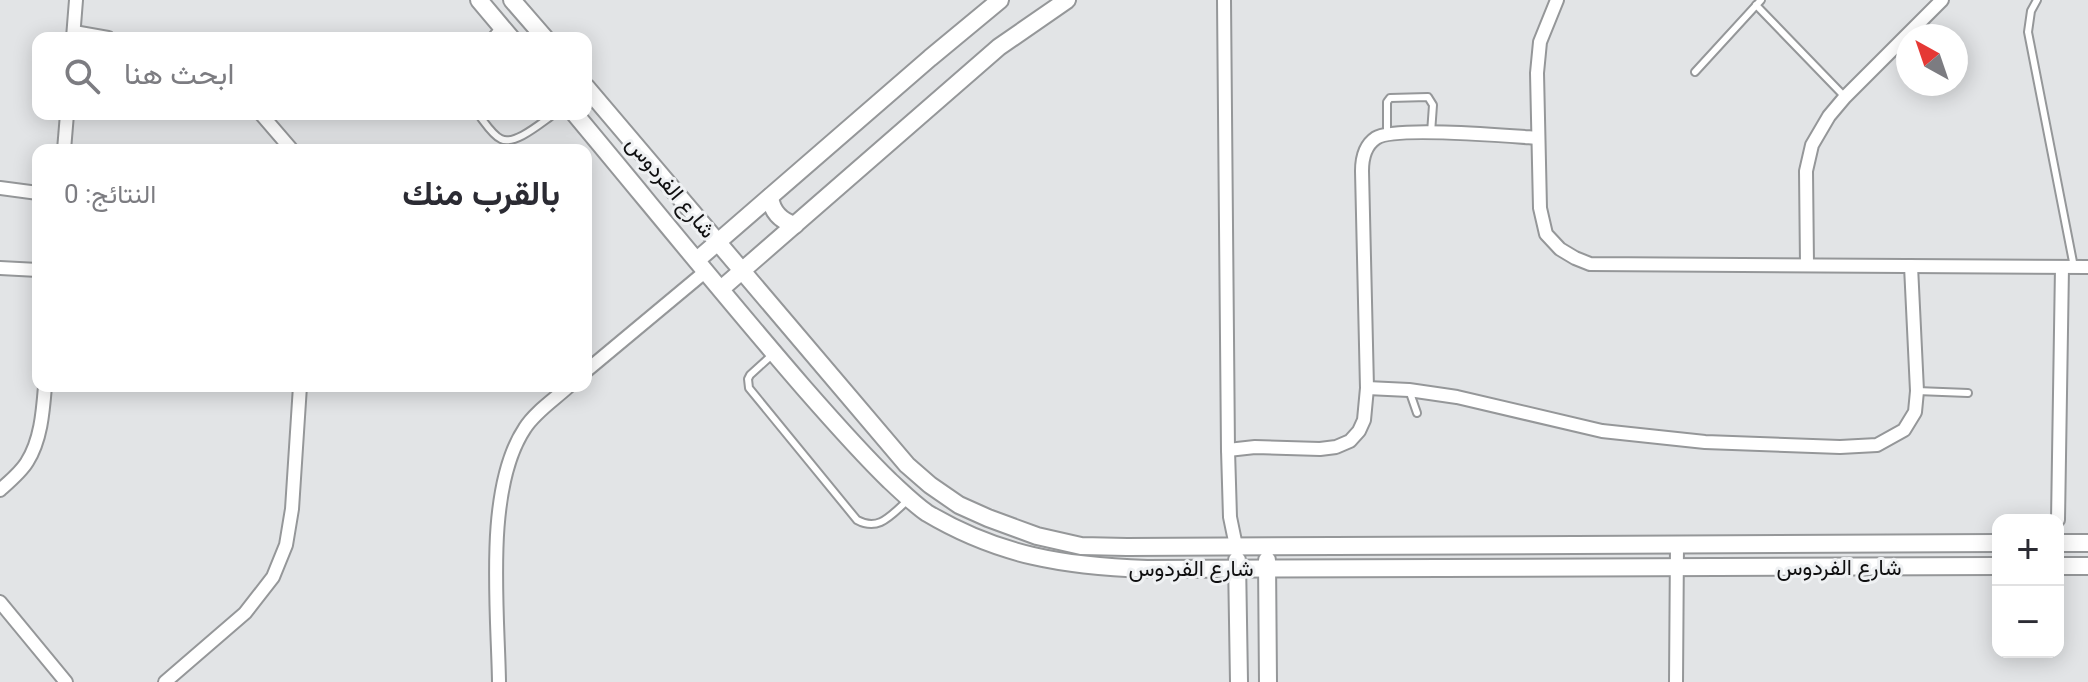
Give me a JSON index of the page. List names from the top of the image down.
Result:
{
  "streets": {
    "street": ["شارع الفردوس"]
  },
  "north": "top left",
  "page": {
    "search": "ابحث هنا",
    "heading": ["بالقرب منك", "النتائج: 0"],
    "map_buttons": ["+", "−"]
  }
}
